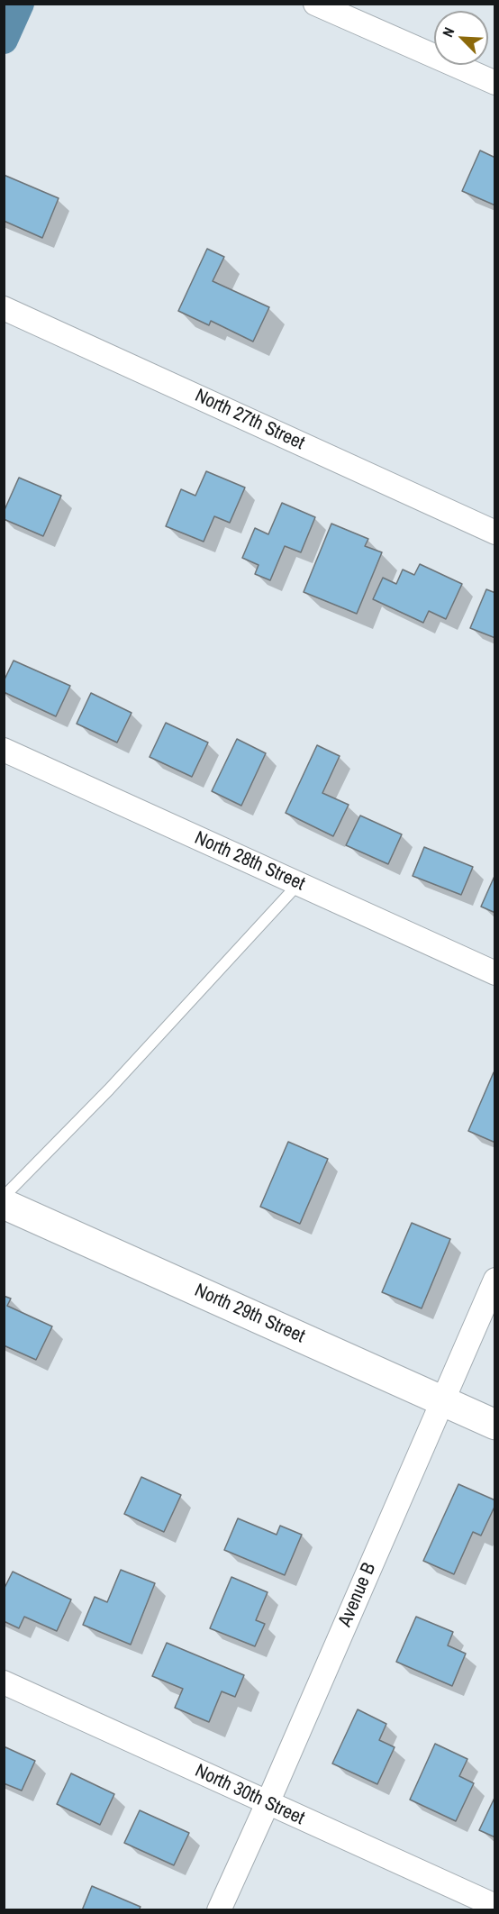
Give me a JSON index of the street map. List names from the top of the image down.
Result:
{
  "streets": {
    "street": [
      "North 27th Street",
      "North 28th Street",
      "North 29th Street",
      "Avenue B",
      "North 30th Street"
    ]
  },
  "crossings": [
    ["North 29th Street", "Avenue B"],
    ["Avenue B", "North 30th Street"]
  ],
  "north": "top left"
}
